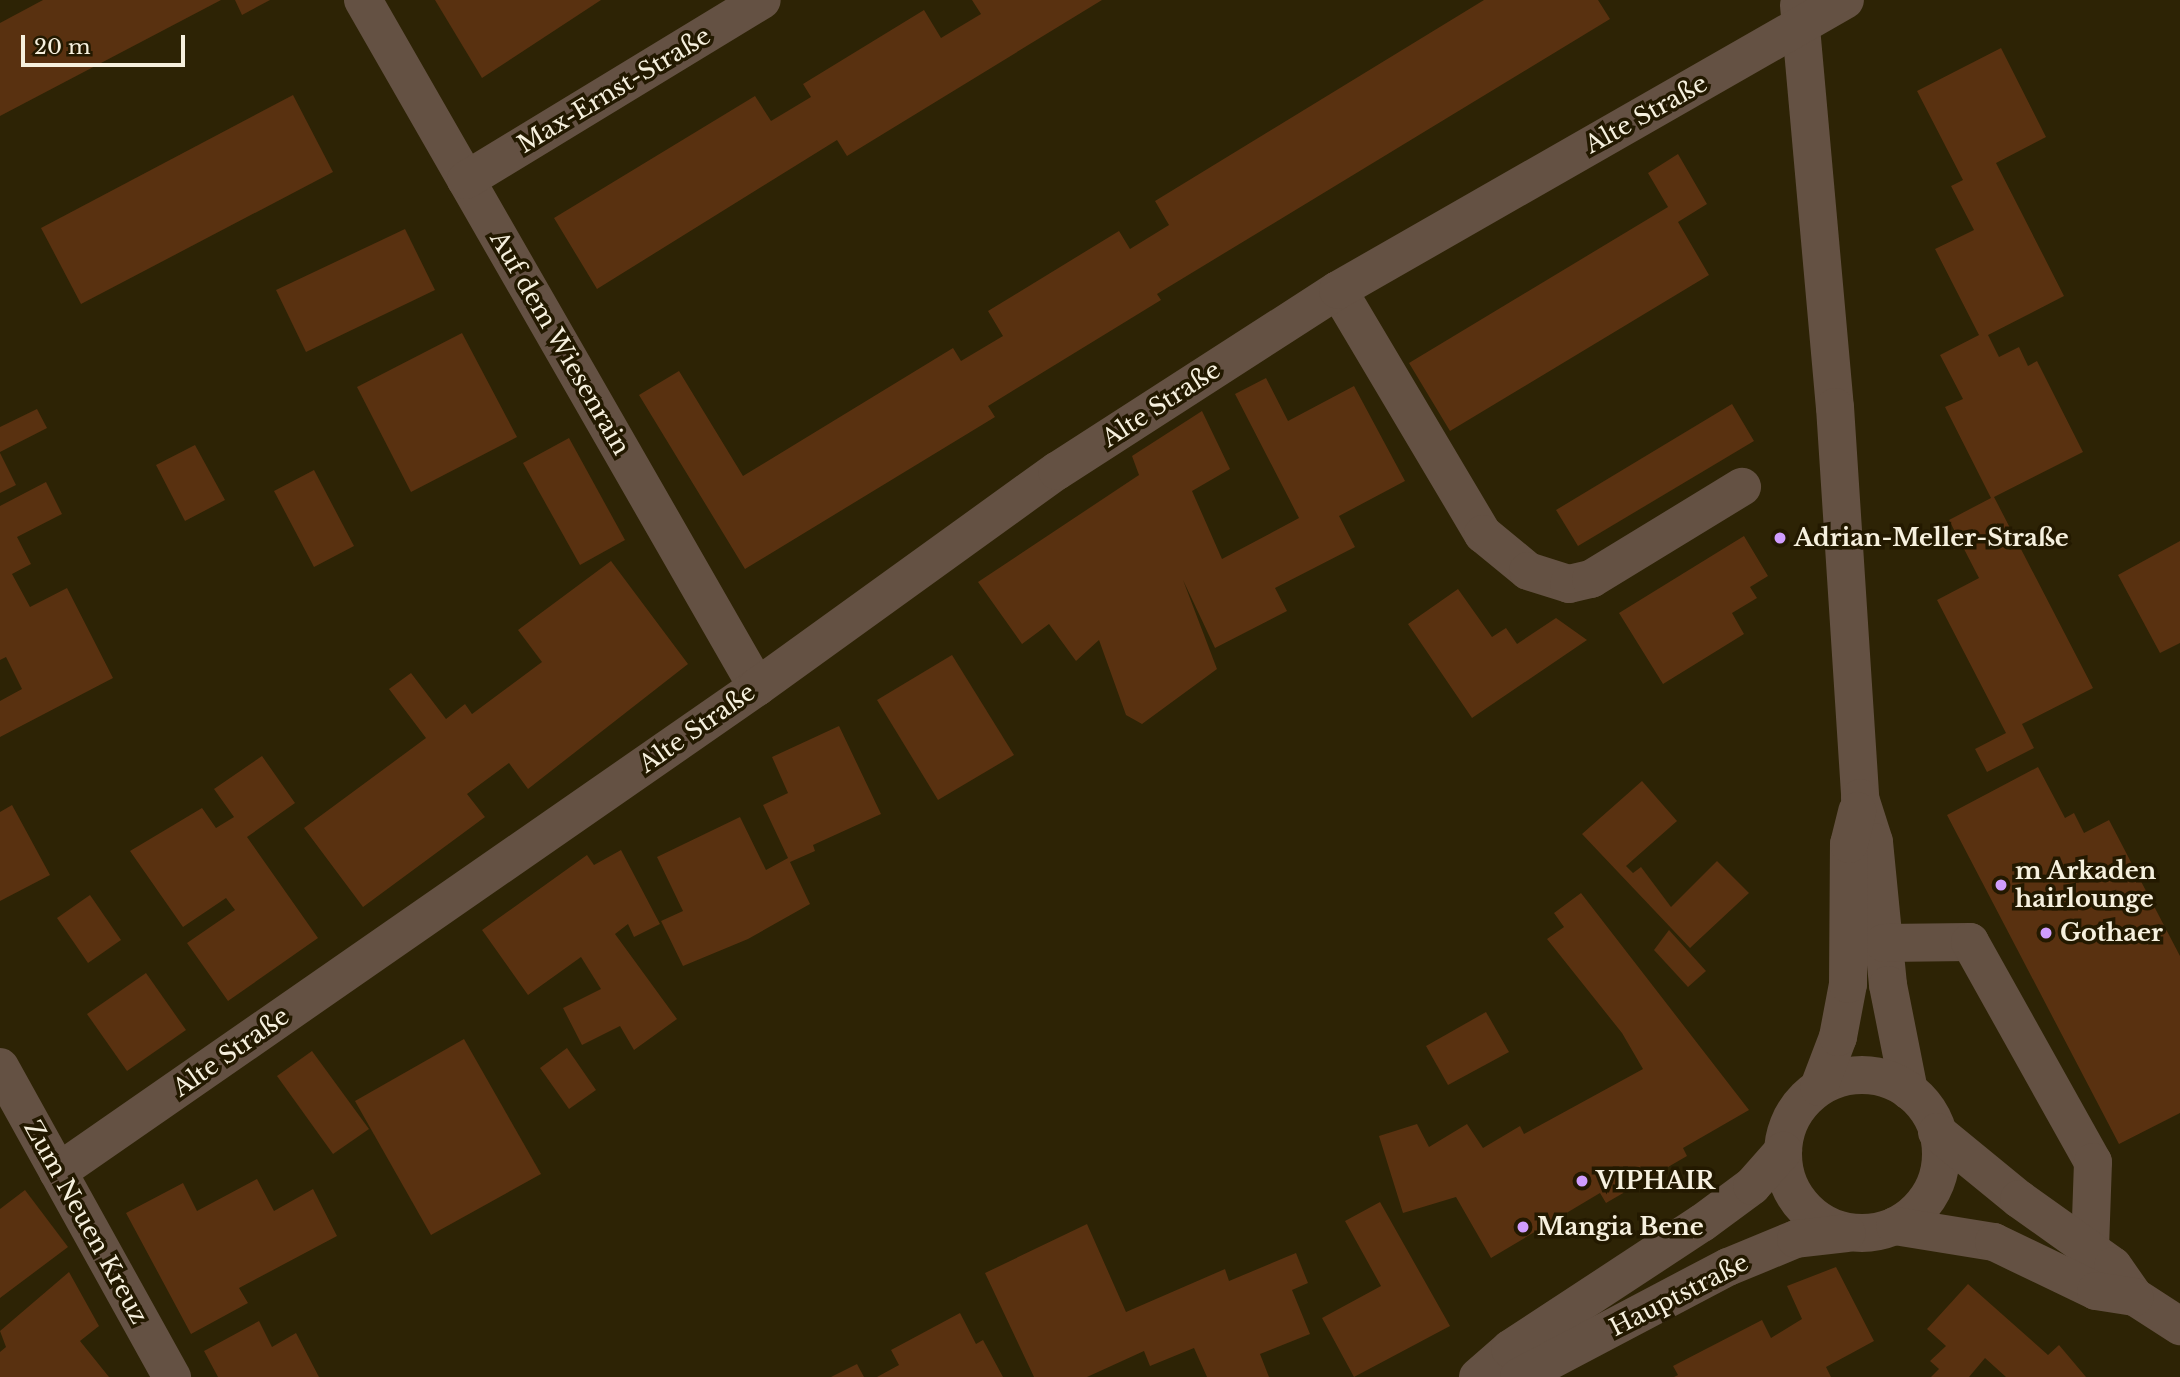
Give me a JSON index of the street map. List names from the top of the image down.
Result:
{
  "streets": {
    "street": [
      "Max-Ernst-Straße",
      "Alte Straße",
      "Auf dem Wiesenrain",
      "Zum Neuen Kreuz",
      "Hauptstraße"
    ]
  },
  "crossings": [
    ["Max-Ernst-Straße", "Auf dem Wiesenrain"],
    ["Alte Straße", "Auf dem Wiesenrain"],
    ["Alte Straße", "Zum Neuen Kreuz"]
  ],
  "places": [
    "Adrian-Meller-Straße",
    "m Arkaden hairlounge",
    "Gothaer",
    "VIPHAIR",
    "Mangia Bene"
  ],
  "scale_bar": "20 m"
}
